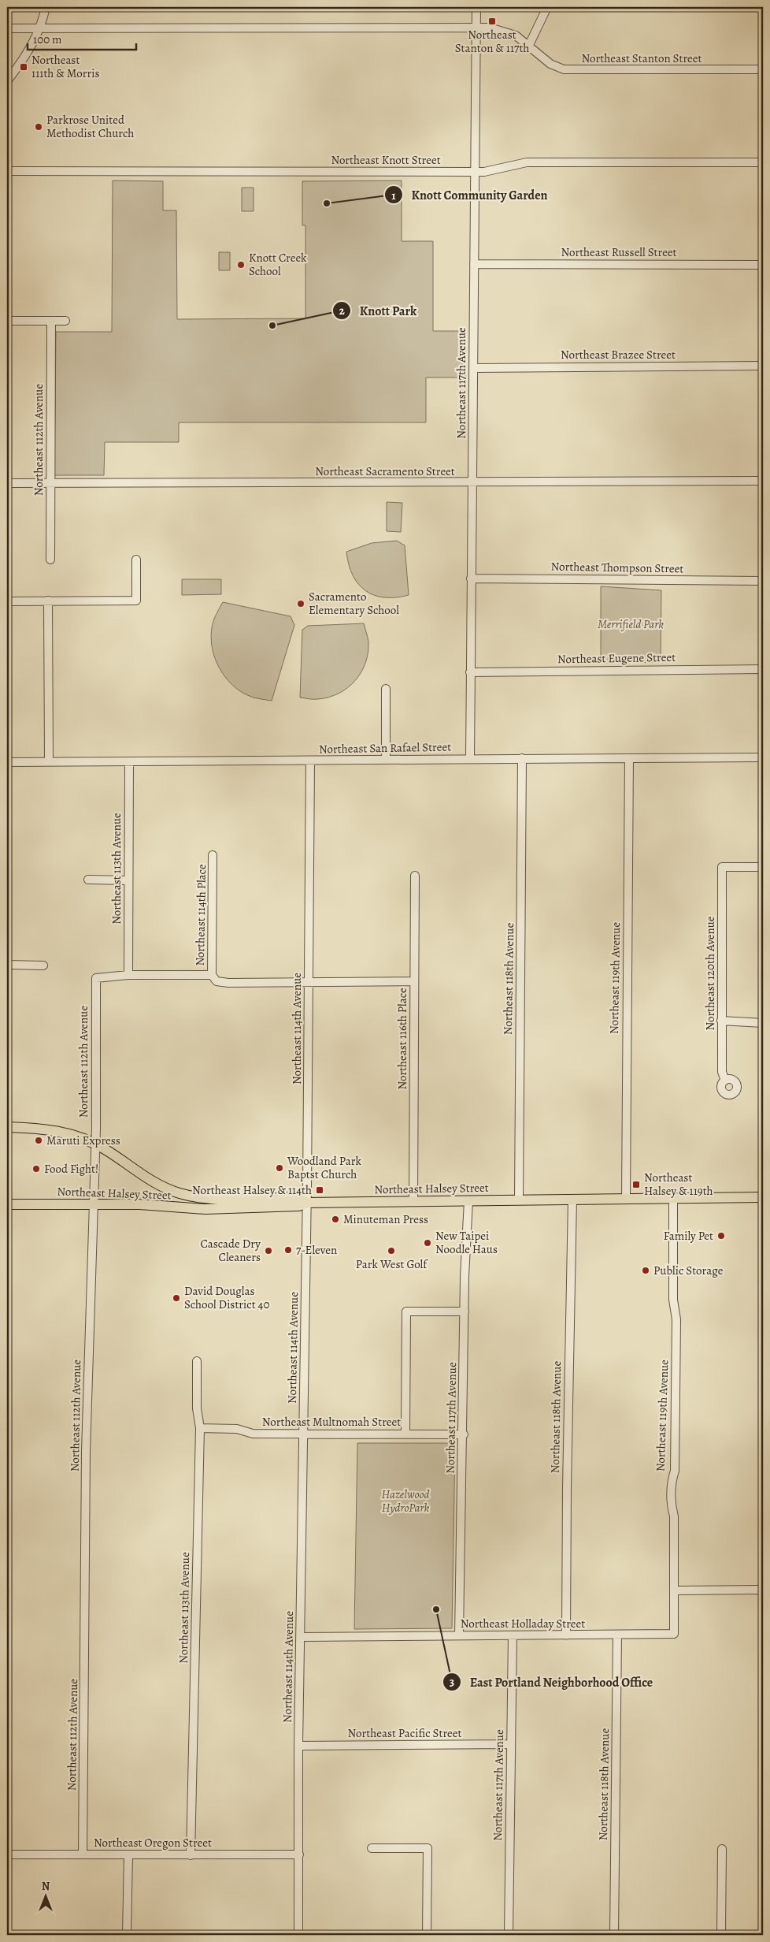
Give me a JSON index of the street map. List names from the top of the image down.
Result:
{
  "streets": {
    "main road": ["Northeast Halsey Street"],
    "street": [
      "Northeast Stanton Street",
      "Northeast Knott Street",
      "Northeast Russell Street",
      "Northeast Brazee Street",
      "Northeast 117th Avenue",
      "Northeast 112th Avenue",
      "Northeast Sacramento Street",
      "Northeast Thompson Street",
      "Northeast Eugene Street",
      "Northeast San Rafael Street",
      "Northeast 113th Avenue",
      "Northeast 114th Place",
      "Northeast 120th Avenue",
      "Northeast 119th Avenue",
      "Northeast 118th Avenue",
      "Northeast 114th Avenue",
      "Northeast 116th Place",
      "Northeast Multnomah Street",
      "Northeast Holladay Street",
      "Northeast Pacific Street",
      "Northeast Oregon Street"
    ]
  },
  "crossings": [
    ["Northeast Stanton Street", "Northeast 117th Avenue"],
    ["Northeast Knott Street", "Northeast 117th Avenue"],
    ["Northeast Russell Street", "Northeast 117th Avenue"],
    ["Northeast Brazee Street", "Northeast 117th Avenue"],
    ["Northeast 117th Avenue", "Northeast Sacramento Street"],
    ["Northeast 117th Avenue", "Northeast Thompson Street"],
    ["Northeast 117th Avenue", "Northeast Eugene Street"],
    ["Northeast 117th Avenue", "Northeast San Rafael Street"],
    ["Northeast 117th Avenue", "Northeast Halsey Street"],
    ["Northeast 117th Avenue", "Northeast Multnomah Street"],
    ["Northeast 117th Avenue", "Northeast Holladay Street"],
    ["Northeast 117th Avenue", "Northeast Pacific Street"],
    ["Northeast 112th Avenue", "Northeast Sacramento Street"],
    ["Northeast 112th Avenue", "Northeast 113th Avenue"],
    ["Northeast 112th Avenue", "Northeast Halsey Street"],
    ["Northeast 112th Avenue", "Northeast Oregon Street"],
    ["Northeast San Rafael Street", "Northeast 113th Avenue"],
    ["Northeast San Rafael Street", "Northeast 119th Avenue"],
    ["Northeast San Rafael Street", "Northeast 118th Avenue"],
    ["Northeast San Rafael Street", "Northeast 114th Avenue"],
    ["Northeast 113th Avenue", "Northeast Multnomah Street"],
    ["Northeast 113th Avenue", "Northeast Oregon Street"],
    ["Northeast 119th Avenue", "Northeast Halsey Street"],
    ["Northeast 119th Avenue", "Northeast Holladay Street"],
    ["Northeast 118th Avenue", "Northeast Halsey Street"],
    ["Northeast 118th Avenue", "Northeast Holladay Street"],
    ["Northeast 114th Avenue", "Northeast Halsey Street"],
    ["Northeast 114th Avenue", "Northeast Multnomah Street"],
    ["Northeast 114th Avenue", "Northeast Holladay Street"],
    ["Northeast 114th Avenue", "Northeast Pacific Street"],
    ["Northeast 114th Avenue", "Northeast Oregon Street"],
    ["Northeast 116th Place", "Northeast Halsey Street"]
  ],
  "parks": ["Merrifield Park", "Hazelwood HydroPark"],
  "places": {
    "transit": [
      "Northeast Stanton & 117th",
      "Northeast 111th & Morris",
      "Northeast Halsey & 119th",
      "Northeast Halsey & 114th"
    ],
    "other": [
      "Parkrose United Methodist Church",
      "Knott Community Garden",
      "Knott Creek School",
      "Knott Park",
      "Sacramento Elementary School",
      "Maruti Express",
      "Woodland Park Baptst Church",
      "Food Fight!",
      "Minuteman Press",
      "Family Pet",
      "New Taipei Noodle Haus",
      "7-Eleven",
      "Cascade Dry Cleaners",
      "Park West Golf",
      "Public Storage",
      "David Douglas School District 40",
      "East Portland Neighborhood Office"
    ]
  },
  "scale_bar": "100 m",
  "north": "top"
}
